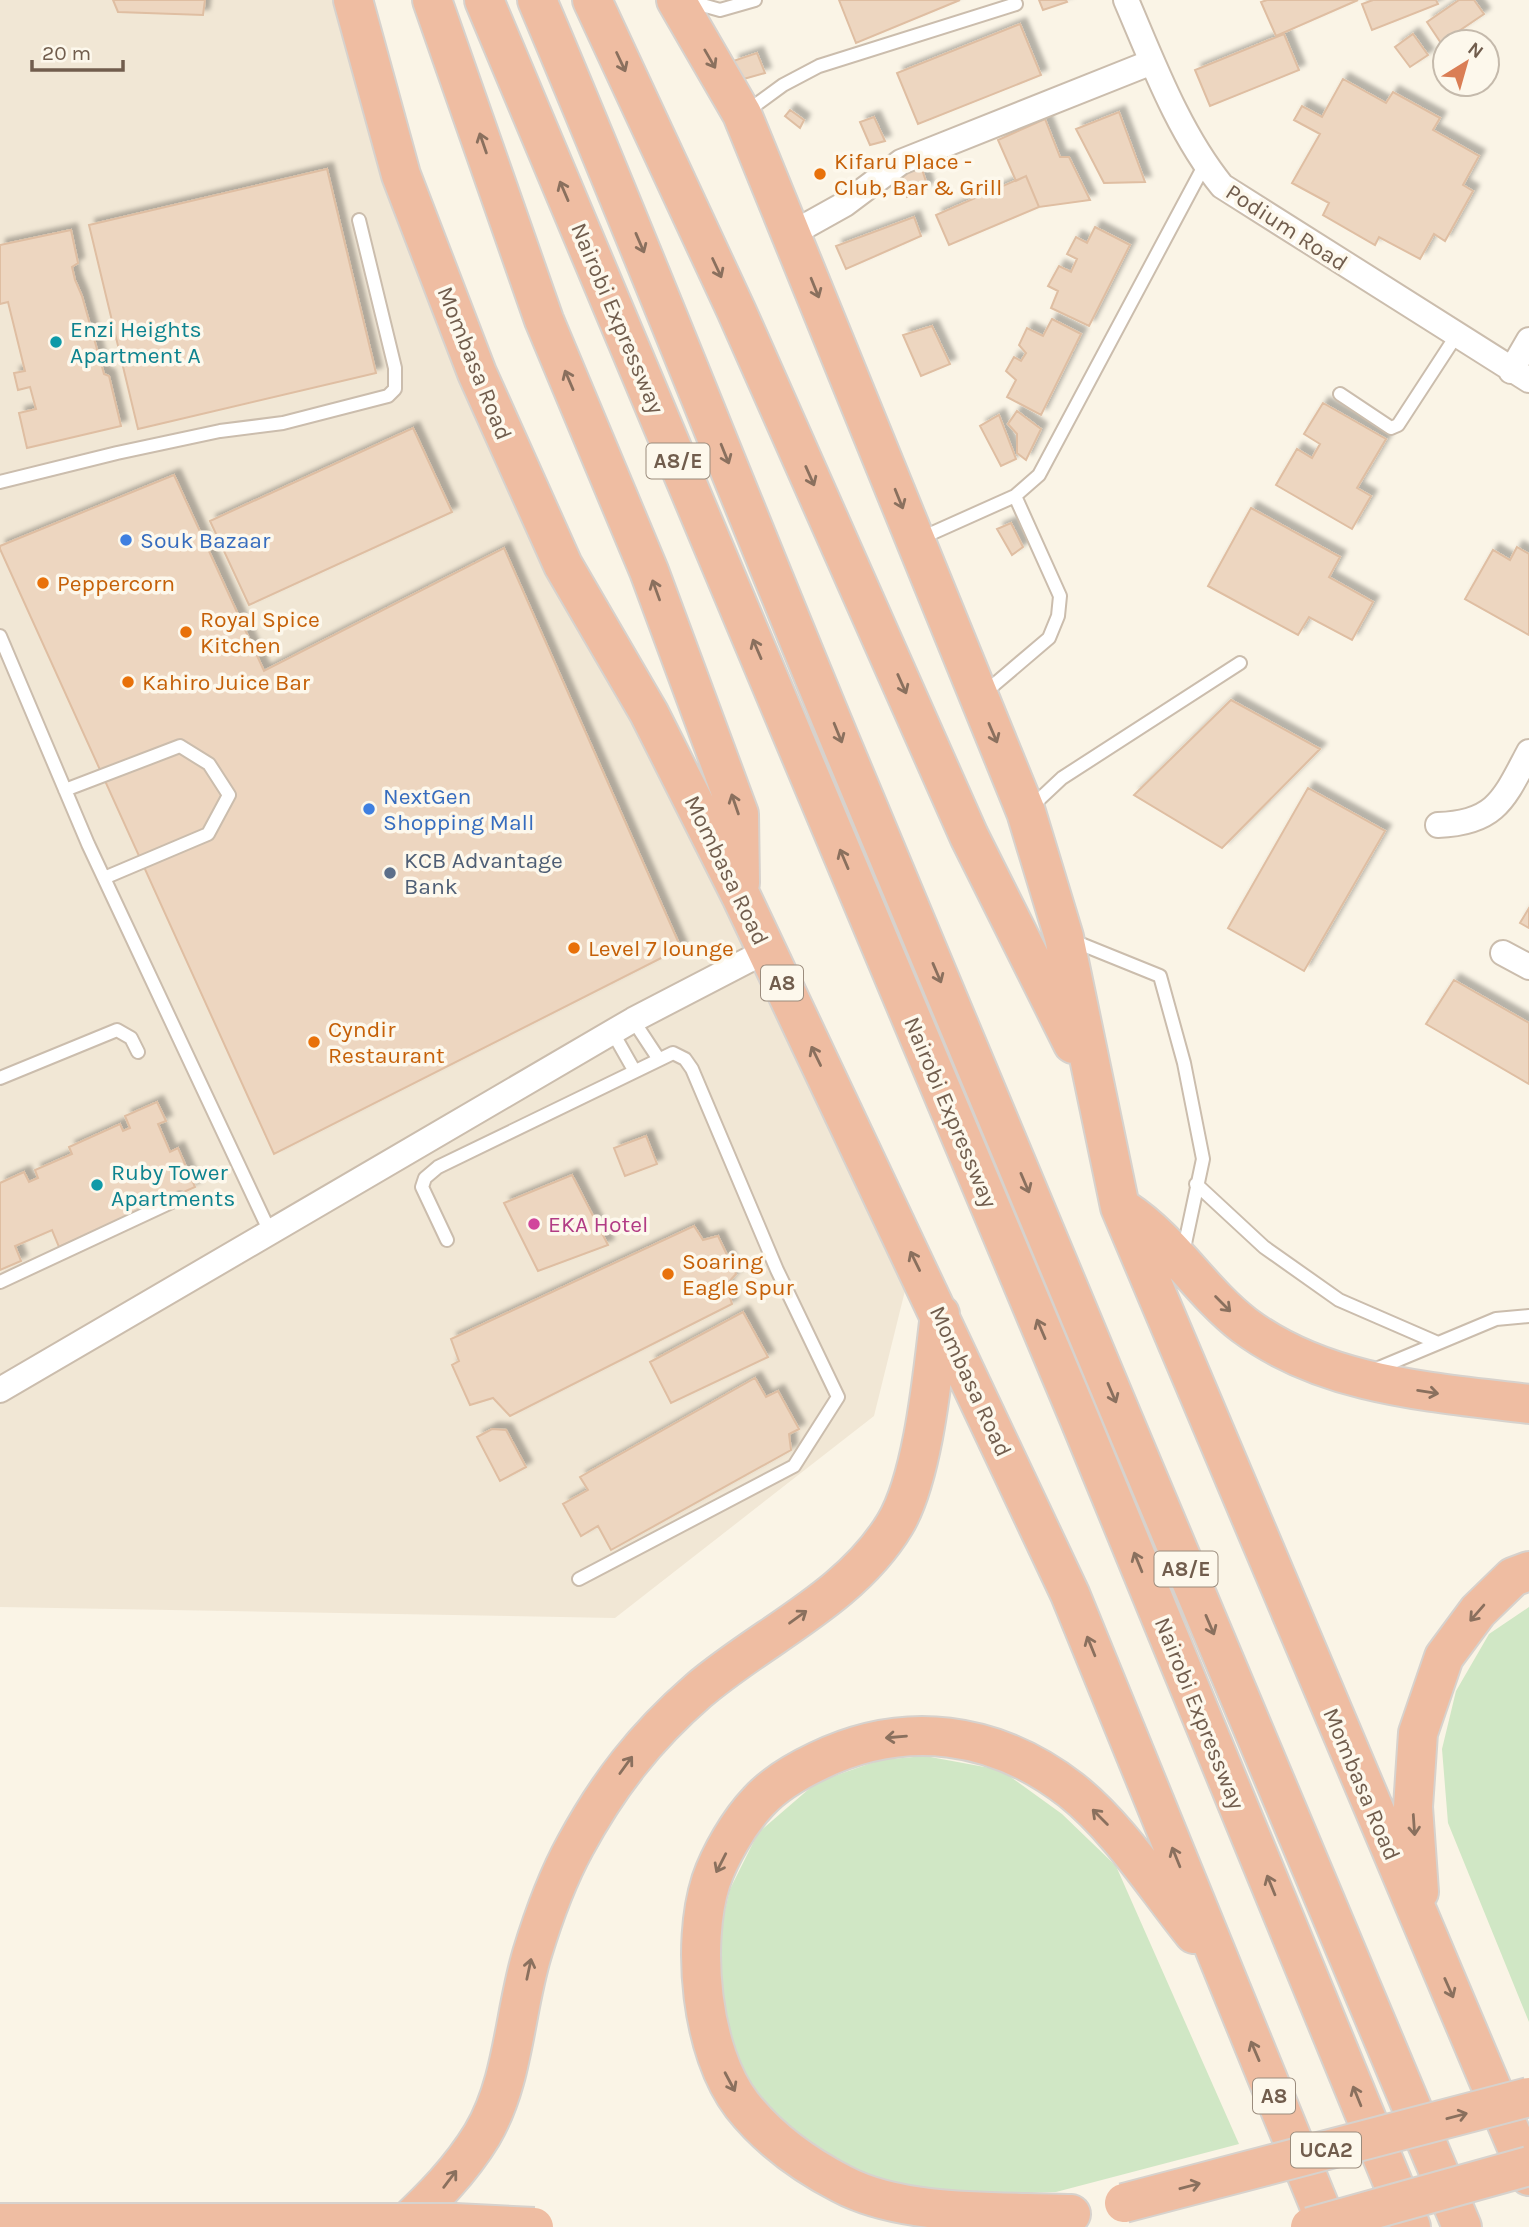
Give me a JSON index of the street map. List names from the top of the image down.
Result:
{
  "streets": {
    "highway": [
      "Nairobi Expressway",
      "Mombasa Road",
      "A8/E",
      "A8",
      "UCA2"
    ],
    "street": ["Podium Road"]
  },
  "crossings": [
    ["Mombasa Road", "A8"]
  ],
  "places": [
    "Kifaru Place - Club, Bar & Grill",
    "Enzi Heights Apartment A",
    "Souk Bazaar",
    "Peppercorn",
    "Royal Spice Kitchen",
    "Kahiro Juice Bar",
    "NextGen Shopping Mall",
    "KCB Advantage Bank",
    "Level 7 lounge",
    "Cyndir Restaurant",
    "Ruby Tower Apartments",
    "EKA Hotel",
    "Soaring Eagle Spur"
  ],
  "scale_bar": "20 m",
  "north": "top right"
}
